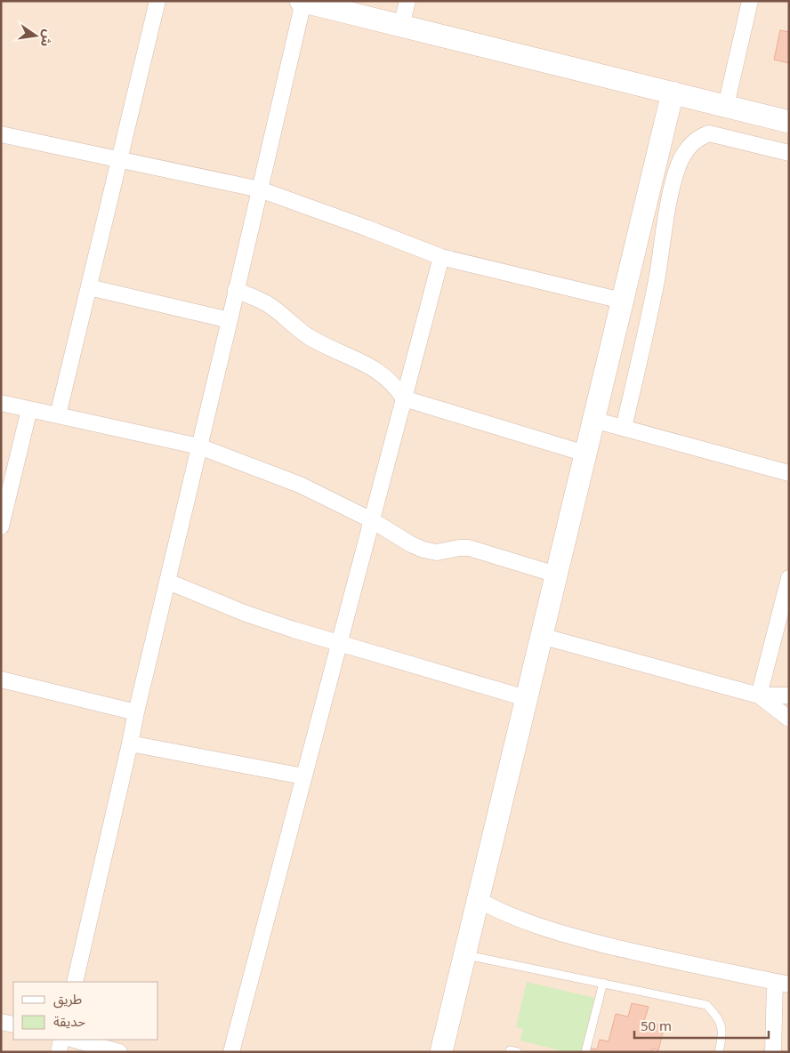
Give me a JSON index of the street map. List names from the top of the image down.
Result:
{
  "legend": ["طريق", "حديقة"],
  "scale_bar": "50 m",
  "north": "right"
}
